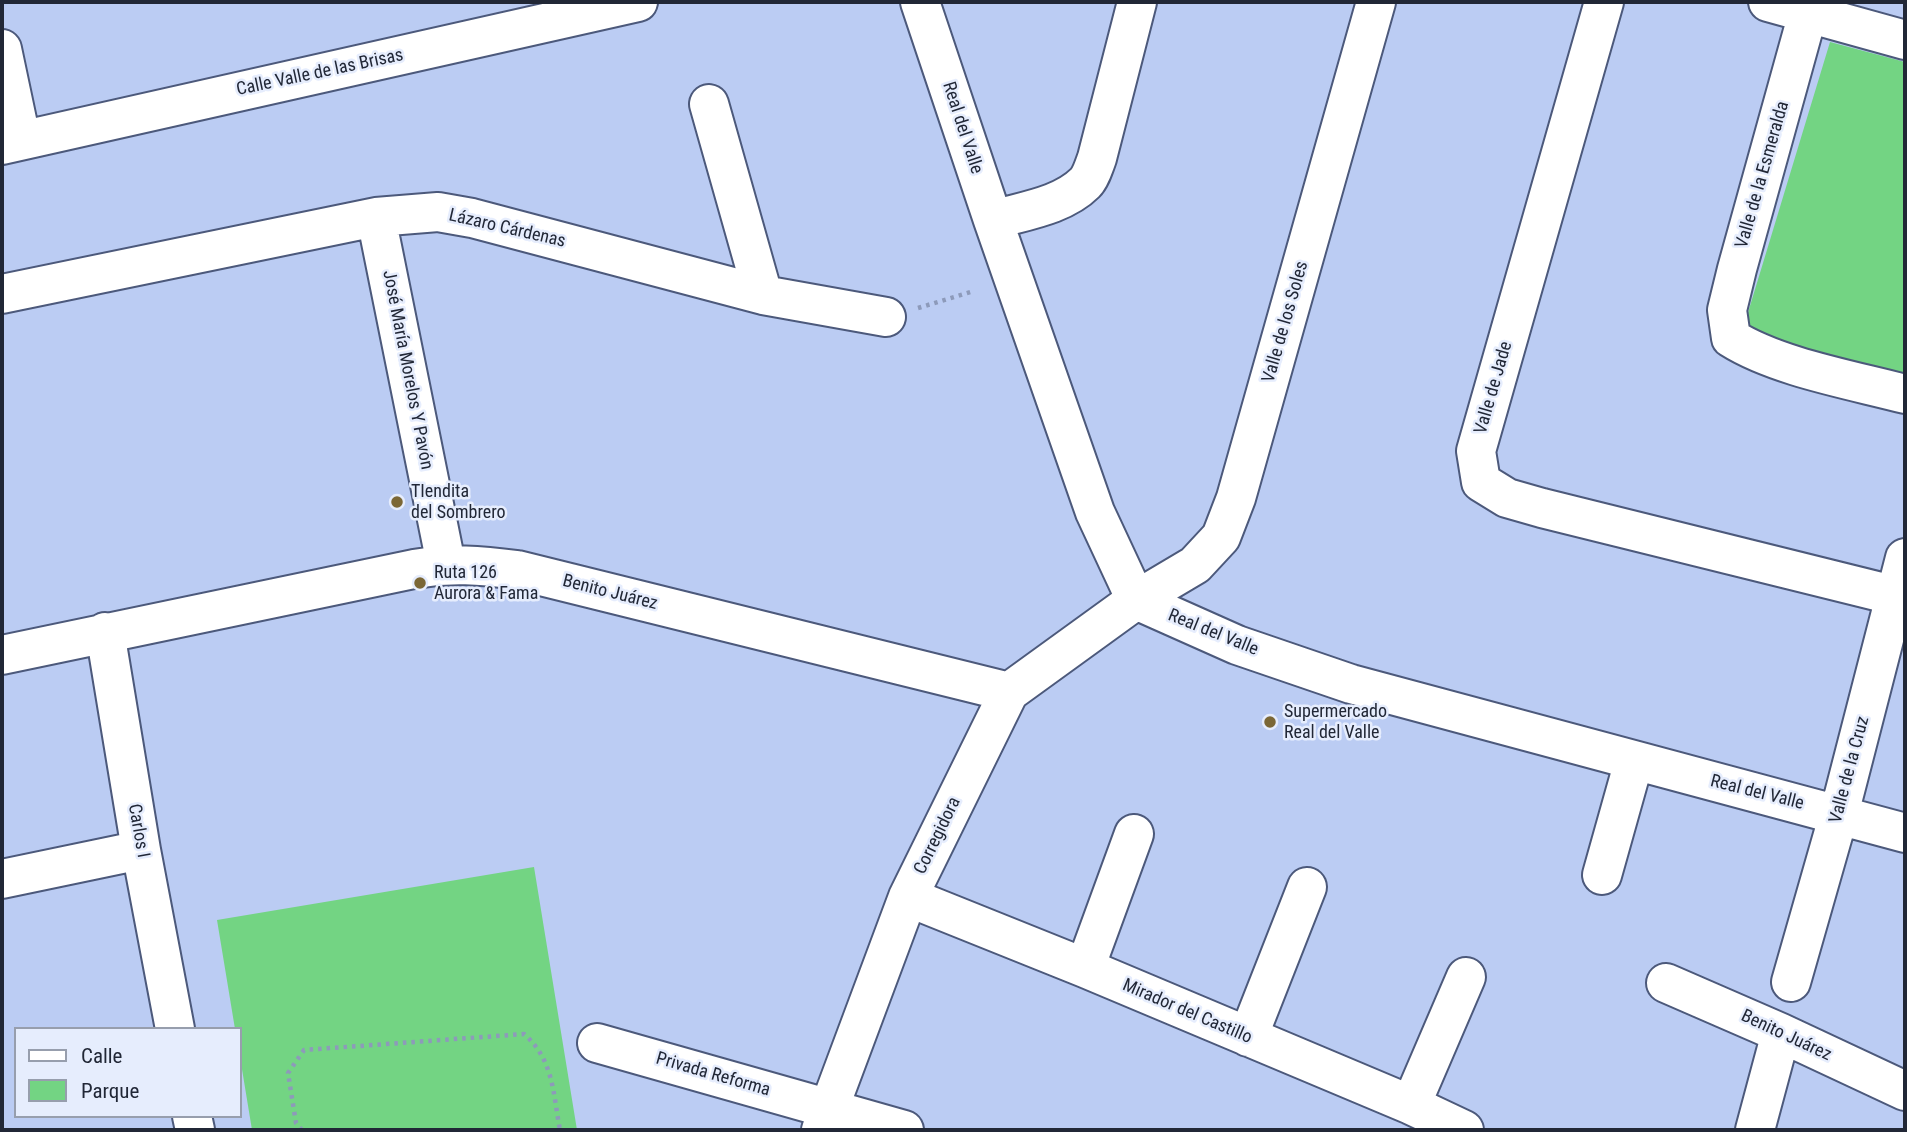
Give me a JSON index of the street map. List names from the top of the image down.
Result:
{
  "streets": {
    "street": [
      "Calle Valle de las Brisas",
      "Real del Valle",
      "Valle de la Esmeralda",
      "Lázaro Cárdenas",
      "Valle de los Soles",
      "José María Morelos Y Pavón",
      "Valle de Jade",
      "Benito Juárez",
      "Valle de la Cruz",
      "Carlos I",
      "Corregidora",
      "Mirador del Castillo",
      "Privada Reforma"
    ]
  },
  "crossings": [
    ["Real del Valle", "Valle de los Soles"],
    ["Real del Valle", "Valle de la Cruz"],
    ["Real del Valle", "Corregidora"],
    ["Lázaro Cárdenas", "José María Morelos Y Pavón"],
    ["Valle de los Soles", "Corregidora"],
    ["José María Morelos Y Pavón", "Benito Juárez"],
    ["Valle de Jade", "Valle de la Cruz"],
    ["Benito Juárez", "Carlos I"],
    ["Benito Juárez", "Corregidora"],
    ["Corregidora", "Mirador del Castillo"],
    ["Corregidora", "Privada Reforma"]
  ],
  "places": ["TIendita del Sombrero", "Ruta 126 Aurora & Fama", "Supermercado Real del Valle"],
  "legend": ["Calle", "Parque"]
}
